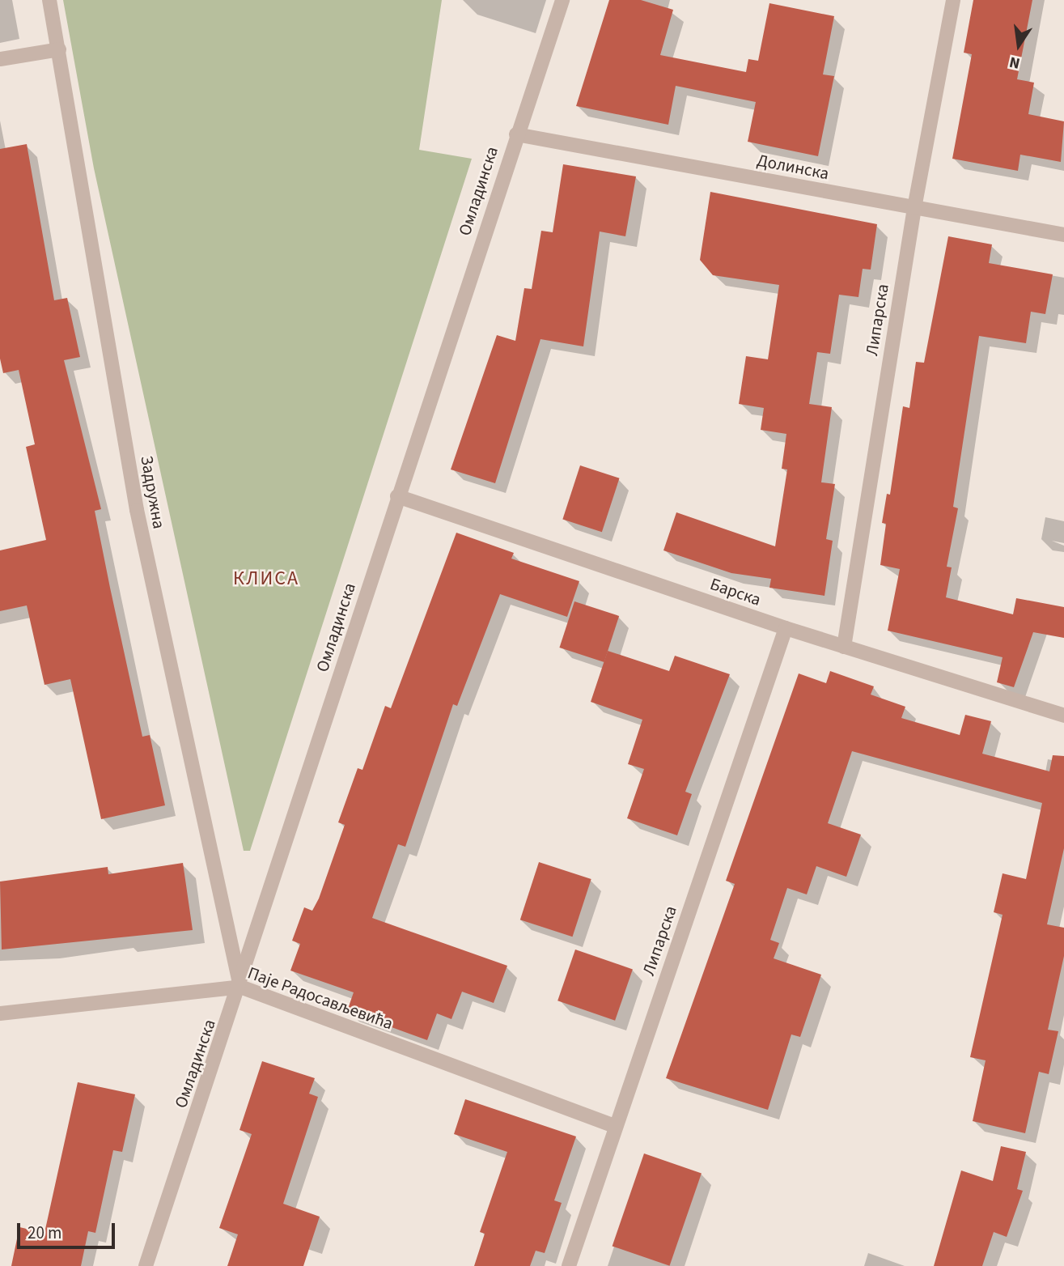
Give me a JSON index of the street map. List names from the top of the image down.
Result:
{
  "streets": {
    "street": [
      "Долинска",
      "Омладинска",
      "Липарска",
      "Задружна",
      "Барска",
      "Паје Радосављевића"
    ]
  },
  "crossings": [
    ["Долинска", "Омладинска"],
    ["Долинска", "Липарска"],
    ["Омладинска", "Задружна"],
    ["Омладинска", "Барска"],
    ["Омладинска", "Паје Радосављевића"],
    ["Липарска", "Барска"],
    ["Липарска", "Паје Радосављевића"],
    ["Задружна", "Паје Радосављевића"]
  ],
  "districts": ["КЛИСА"],
  "scale_bar": "20 m",
  "north": "bottom"
}
